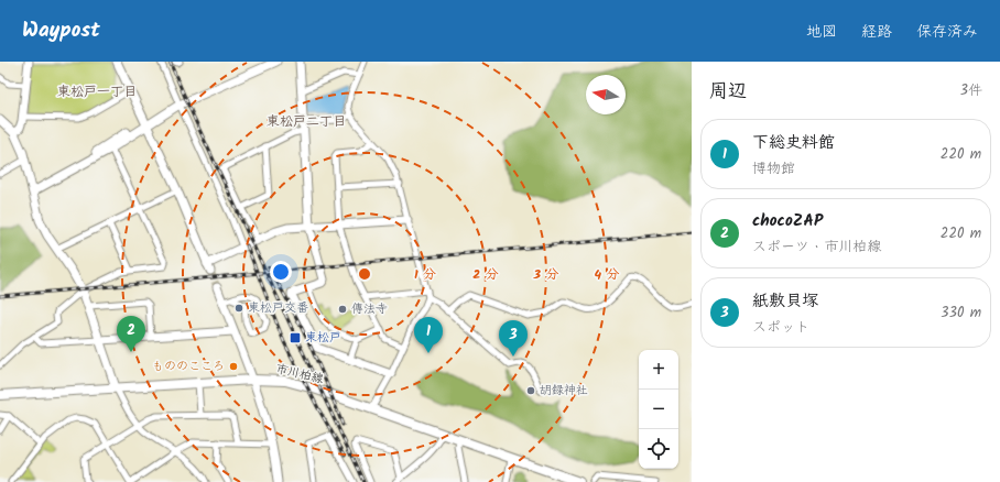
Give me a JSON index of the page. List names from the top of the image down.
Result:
{
  "streets": {
    "main road": ["市川柏線"]
  },
  "districts": ["東松戸一丁目", "東松戸二丁目"],
  "places": {
    "other": [
      "東松戸交番",
      "傳法寺",
      "もののこころ",
      "胡録神社"
    ],
    "transit": ["東松戸"]
  },
  "north": "left",
  "page": {
    "header": "Waypost",
    "nav": ["地図", "経路", "保存済み"],
    "heading": ["周辺", "3件"],
    "list": [
      {
        "mark": "1",
        "name": "下総史料館",
        "note": "博物館",
        "value": "220 m"
      },
      {
        "mark": "2",
        "name": "chocoZAP",
        "note": "スポーツ · 市川柏線",
        "value": "220 m"
      },
      {
        "mark": "3",
        "name": "紙敷貝塚",
        "note": "スポット",
        "value": "330 m"
      }
    ],
    "pins": ["2", "1", "3"],
    "map_buttons": ["+", "−"]
  },
  "rings": [
    "1 分",
    "2 分",
    "3 分",
    "4 分"
  ]
}
